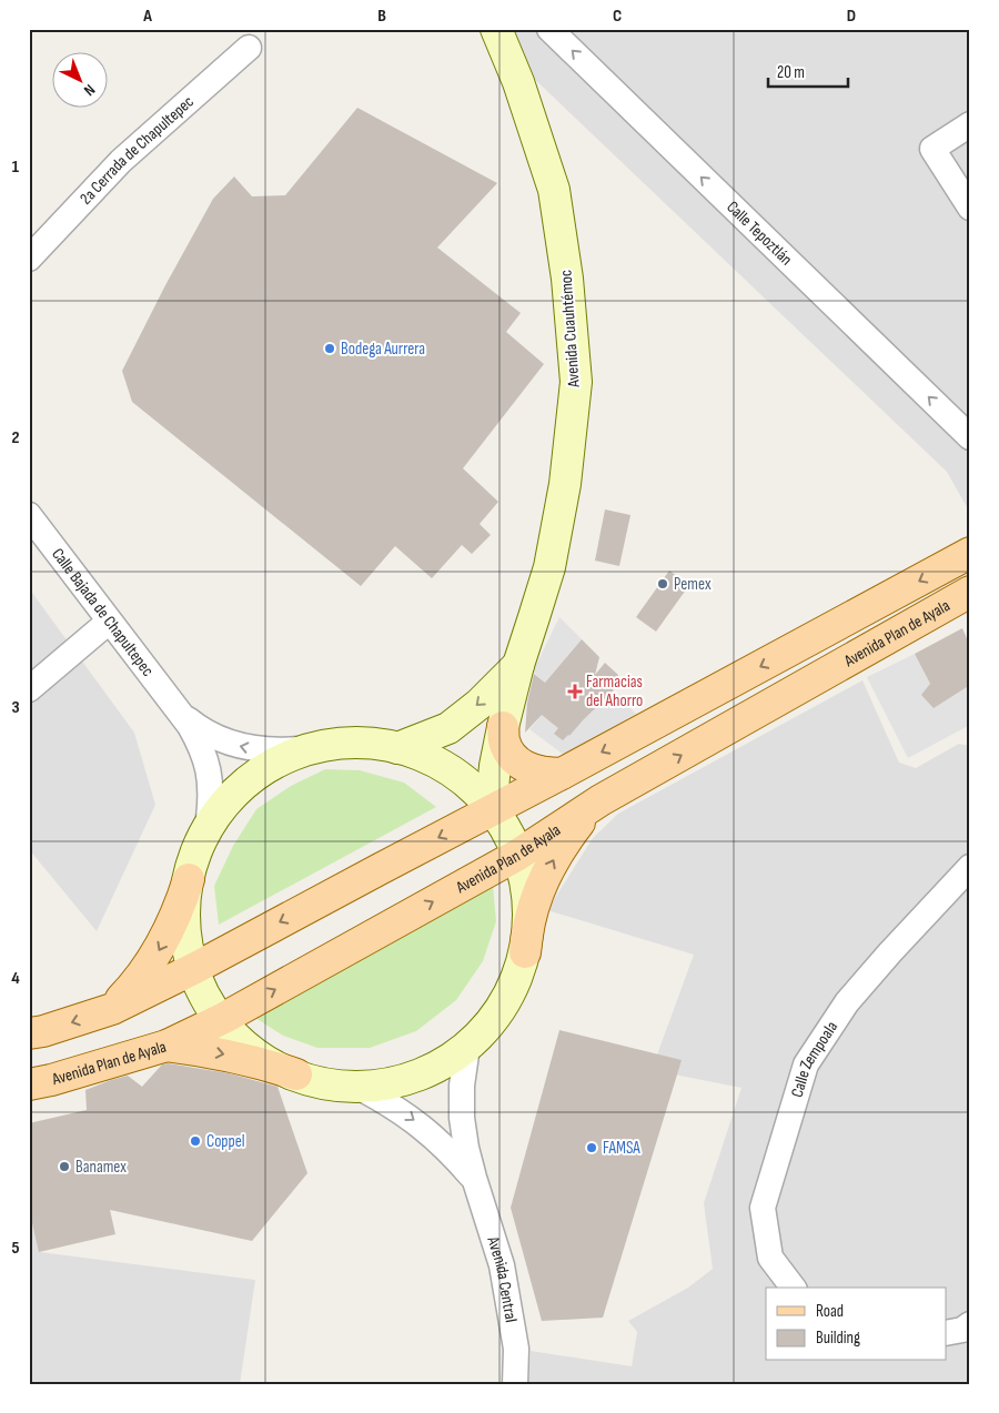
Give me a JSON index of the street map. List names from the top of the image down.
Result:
{
  "streets": {
    "main road": ["Avenida Cuauhtémoc", "Avenida Plan de Ayala"],
    "street": [
      "2a Cerrada de Chapultepec",
      "Calle Tepoztlán",
      "Calle Bajada de Chapultepec",
      "Calle Zempoala",
      "Avenida Central"
    ]
  },
  "crossings": [
    ["Avenida Cuauhtémoc", "Avenida Plan de Ayala"]
  ],
  "one_way": ["Calle Tepoztlán"],
  "places": {
    "other": [
      "Bodega Aurrera",
      "Pemex",
      "Coppel",
      "FAMSA",
      "Banamex"
    ],
    "health": ["Farmacias del Ahorro"]
  },
  "legend": ["Road", "Building"],
  "scale_bar": "20 m",
  "north": "bottom right",
  "grid": {
    "columns": [
      "A",
      "B",
      "C",
      "D"
    ],
    "rows": [
      "1",
      "2",
      "3",
      "4",
      "5"
    ]
  }
}
